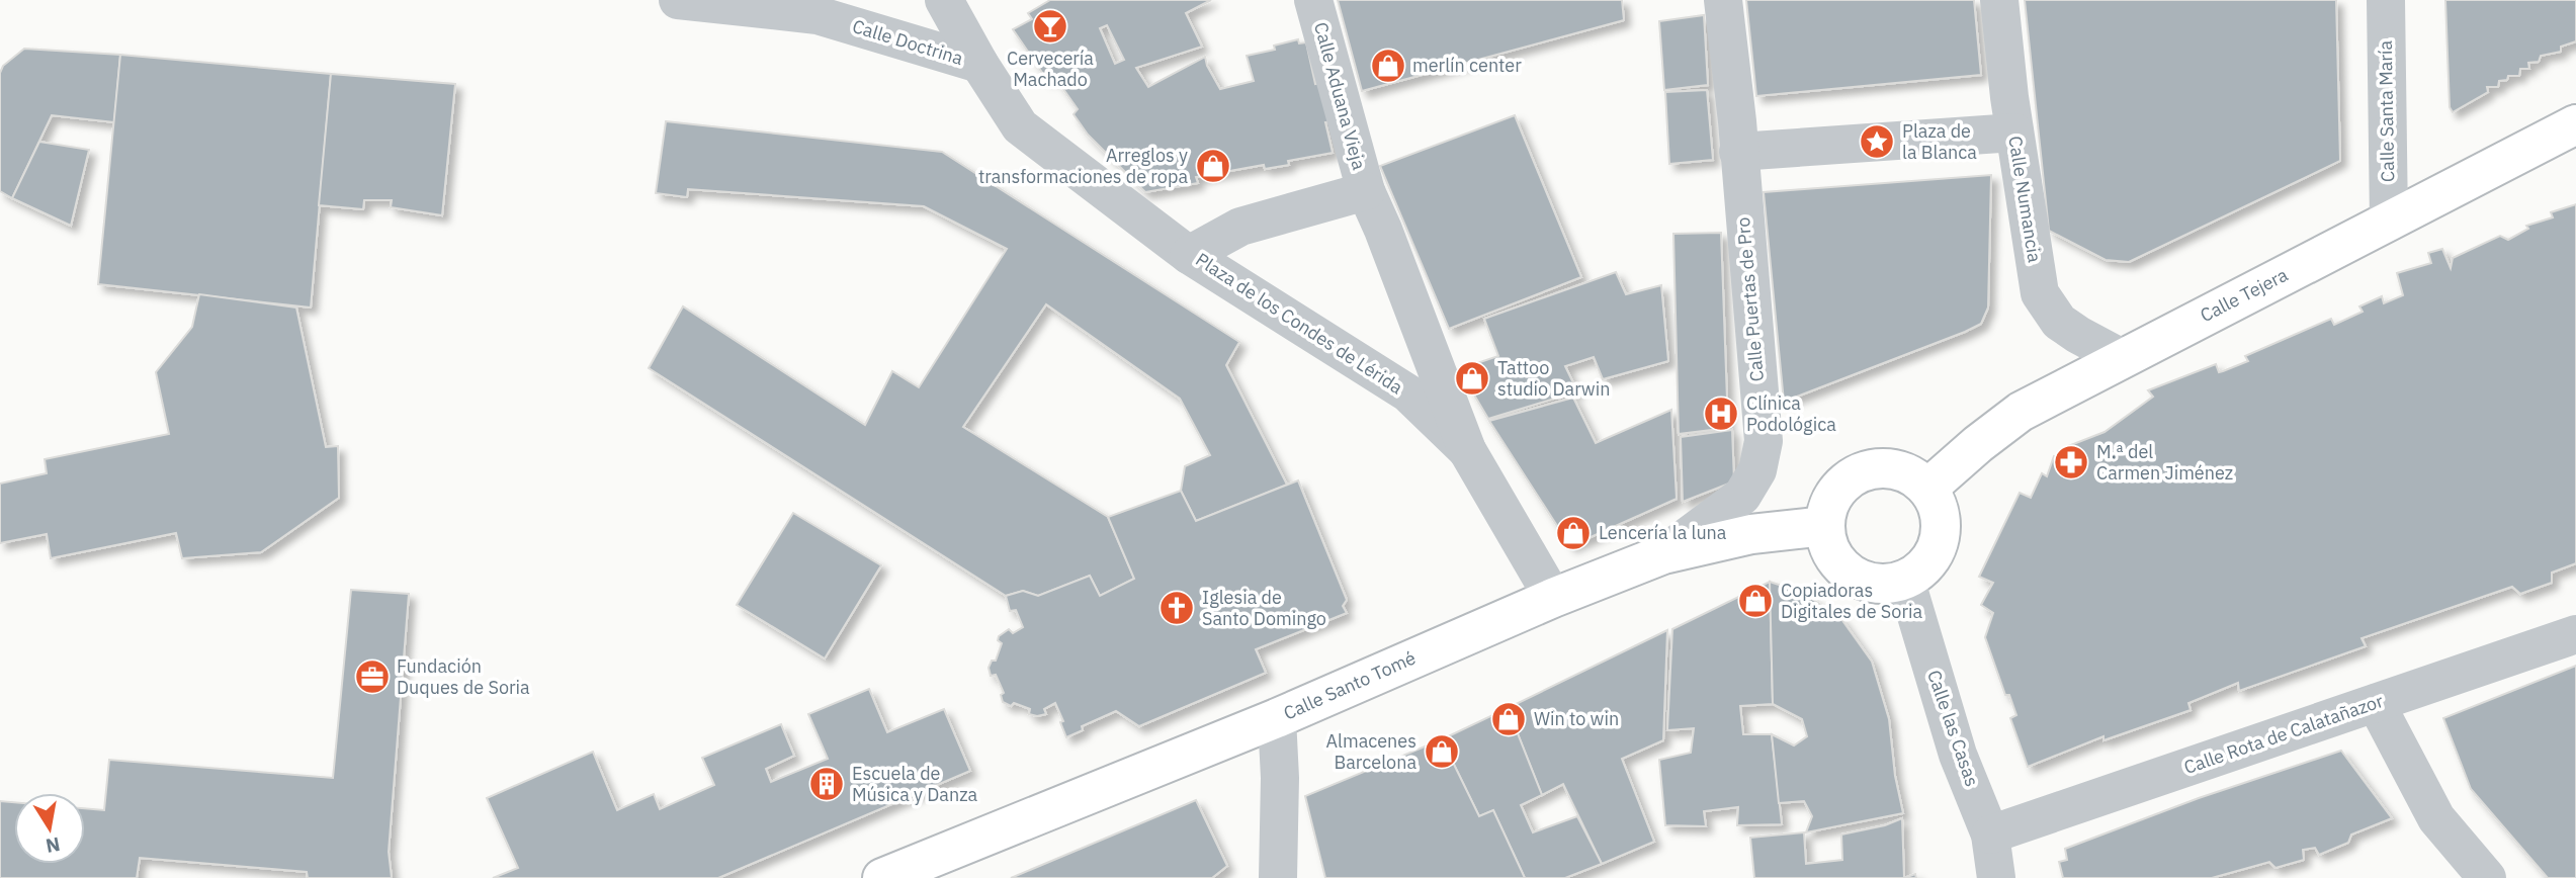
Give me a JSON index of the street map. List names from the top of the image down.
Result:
{
  "streets": {
    "main road": ["Calle Tejera", "Calle Santo Tomé"],
    "street": [
      "Calle Doctrina",
      "Calle Aduana Vieja",
      "Calle Santa María",
      "Calle Numancia",
      "Calle Puertas de Pro",
      "Plaza de los Condes de Lérida",
      "Calle las Casas",
      "Calle Rota de Calatañazor"
    ]
  },
  "crossings": [
    ["Calle Doctrina", "Plaza de los Condes de Lérida"],
    ["Calle Aduana Vieja", "Plaza de los Condes de Lérida"],
    ["Calle Santa María", "Calle Tejera"],
    ["Calle Numancia", "Calle Tejera"],
    ["Calle Tejera", "Calle Santo Tomé"],
    ["Calle Tejera", "Calle las Casas"],
    ["Calle Puertas de Pro", "Calle Santo Tomé"],
    ["Plaza de los Condes de Lérida", "Calle Santo Tomé"],
    ["Calle Santo Tomé", "Calle las Casas"],
    ["Calle las Casas", "Calle Rota de Calatañazor"]
  ],
  "places": {
    "bar": ["Cervecería Machado"],
    "shop": [
      "merlín center",
      "Arreglos y transformaciones de ropa",
      "Tattoo studio Darwin",
      "Lencería la luna",
      "Copiadoras Digitales de Soria",
      "Win to win",
      "Almacenes Barcelona"
    ],
    "place": ["Plaza de la Blanca"],
    "hospital": ["Clínica Podológica"],
    "pharmacy": ["M.ª del Carmen Jiménez"],
    "church": ["Iglesia de Santo Domingo"],
    "office": ["Fundación Duques de Soria"],
    "building": ["Escuela de Música y Danza"]
  },
  "north": "bottom"
}
